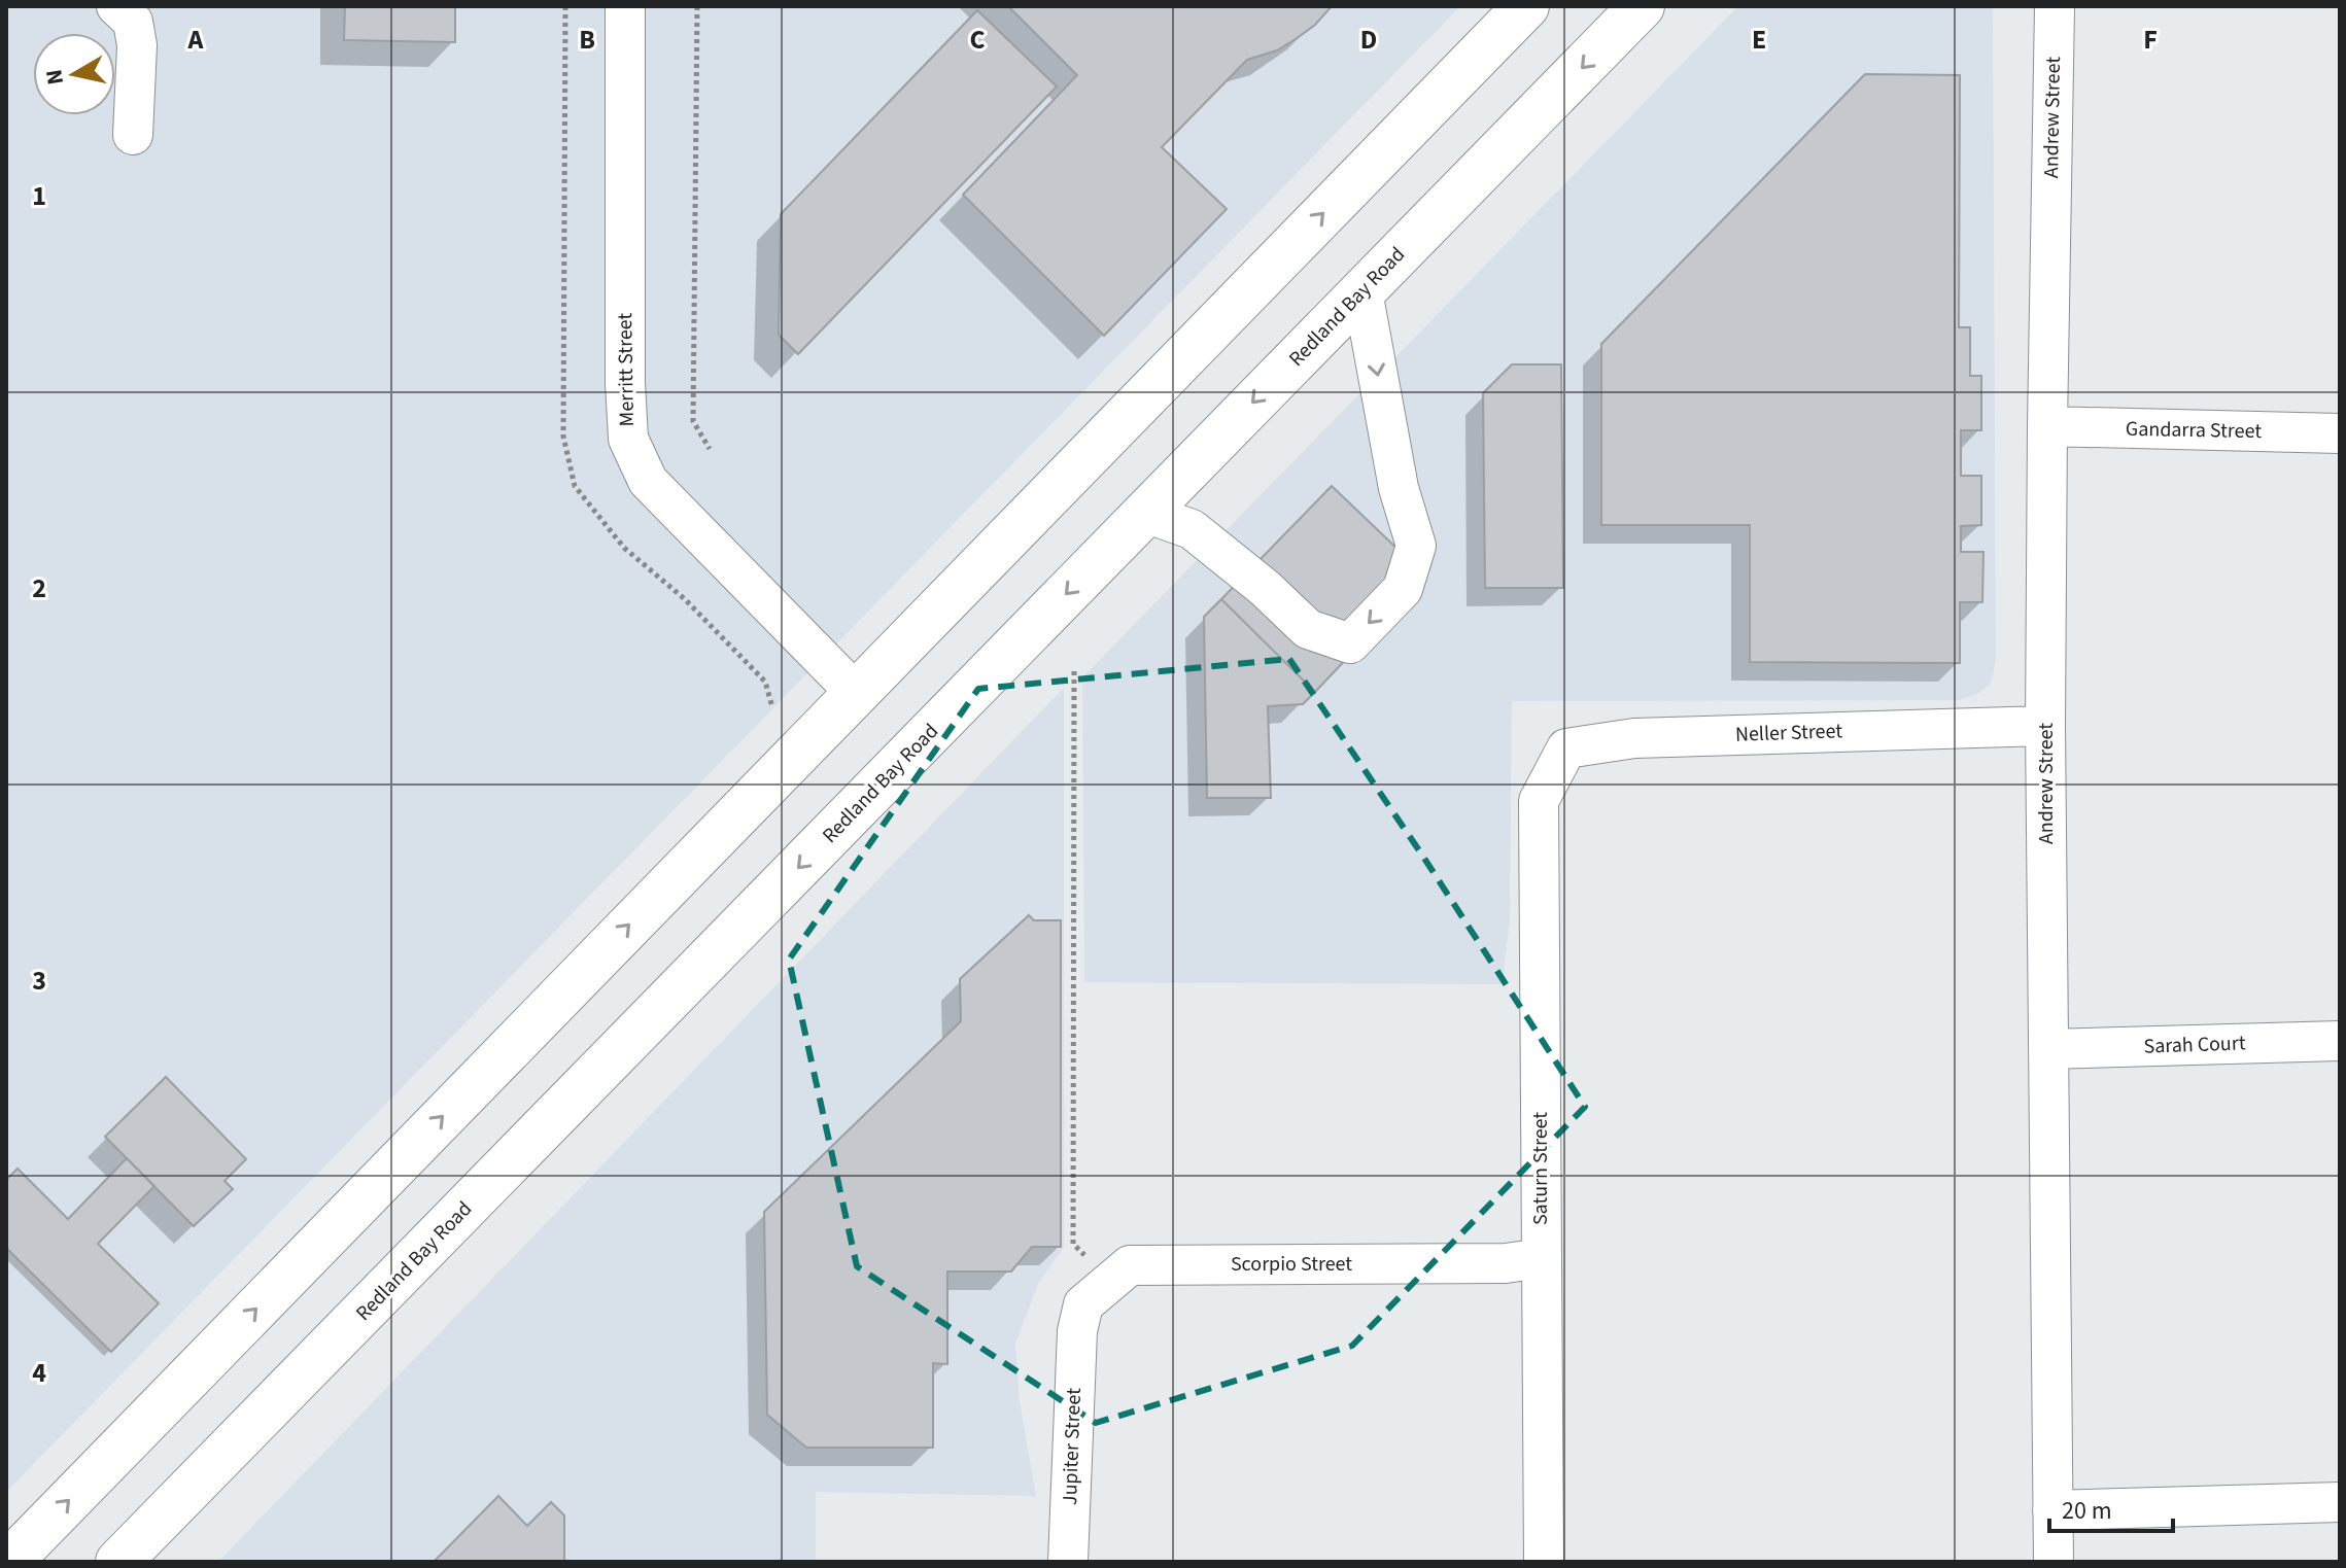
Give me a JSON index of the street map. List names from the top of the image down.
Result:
{
  "streets": {
    "main road": ["Redland Bay Road"],
    "street": [
      "Andrew Street",
      "Merritt Street",
      "Gandarra Street",
      "Neller Street",
      "Sarah Court",
      "Saturn Street",
      "Scorpio Street",
      "Jupiter Street"
    ]
  },
  "crossings": [
    ["Andrew Street", "Gandarra Street"],
    ["Andrew Street", "Neller Street"],
    ["Andrew Street", "Sarah Court"],
    ["Neller Street", "Saturn Street"],
    ["Saturn Street", "Scorpio Street"],
    ["Scorpio Street", "Jupiter Street"]
  ],
  "scale_bar": "20 m",
  "north": "left",
  "grid": {
    "columns": [
      "A",
      "B",
      "C",
      "D",
      "E",
      "F"
    ],
    "rows": [
      "1",
      "2",
      "3",
      "4"
    ]
  }
}
